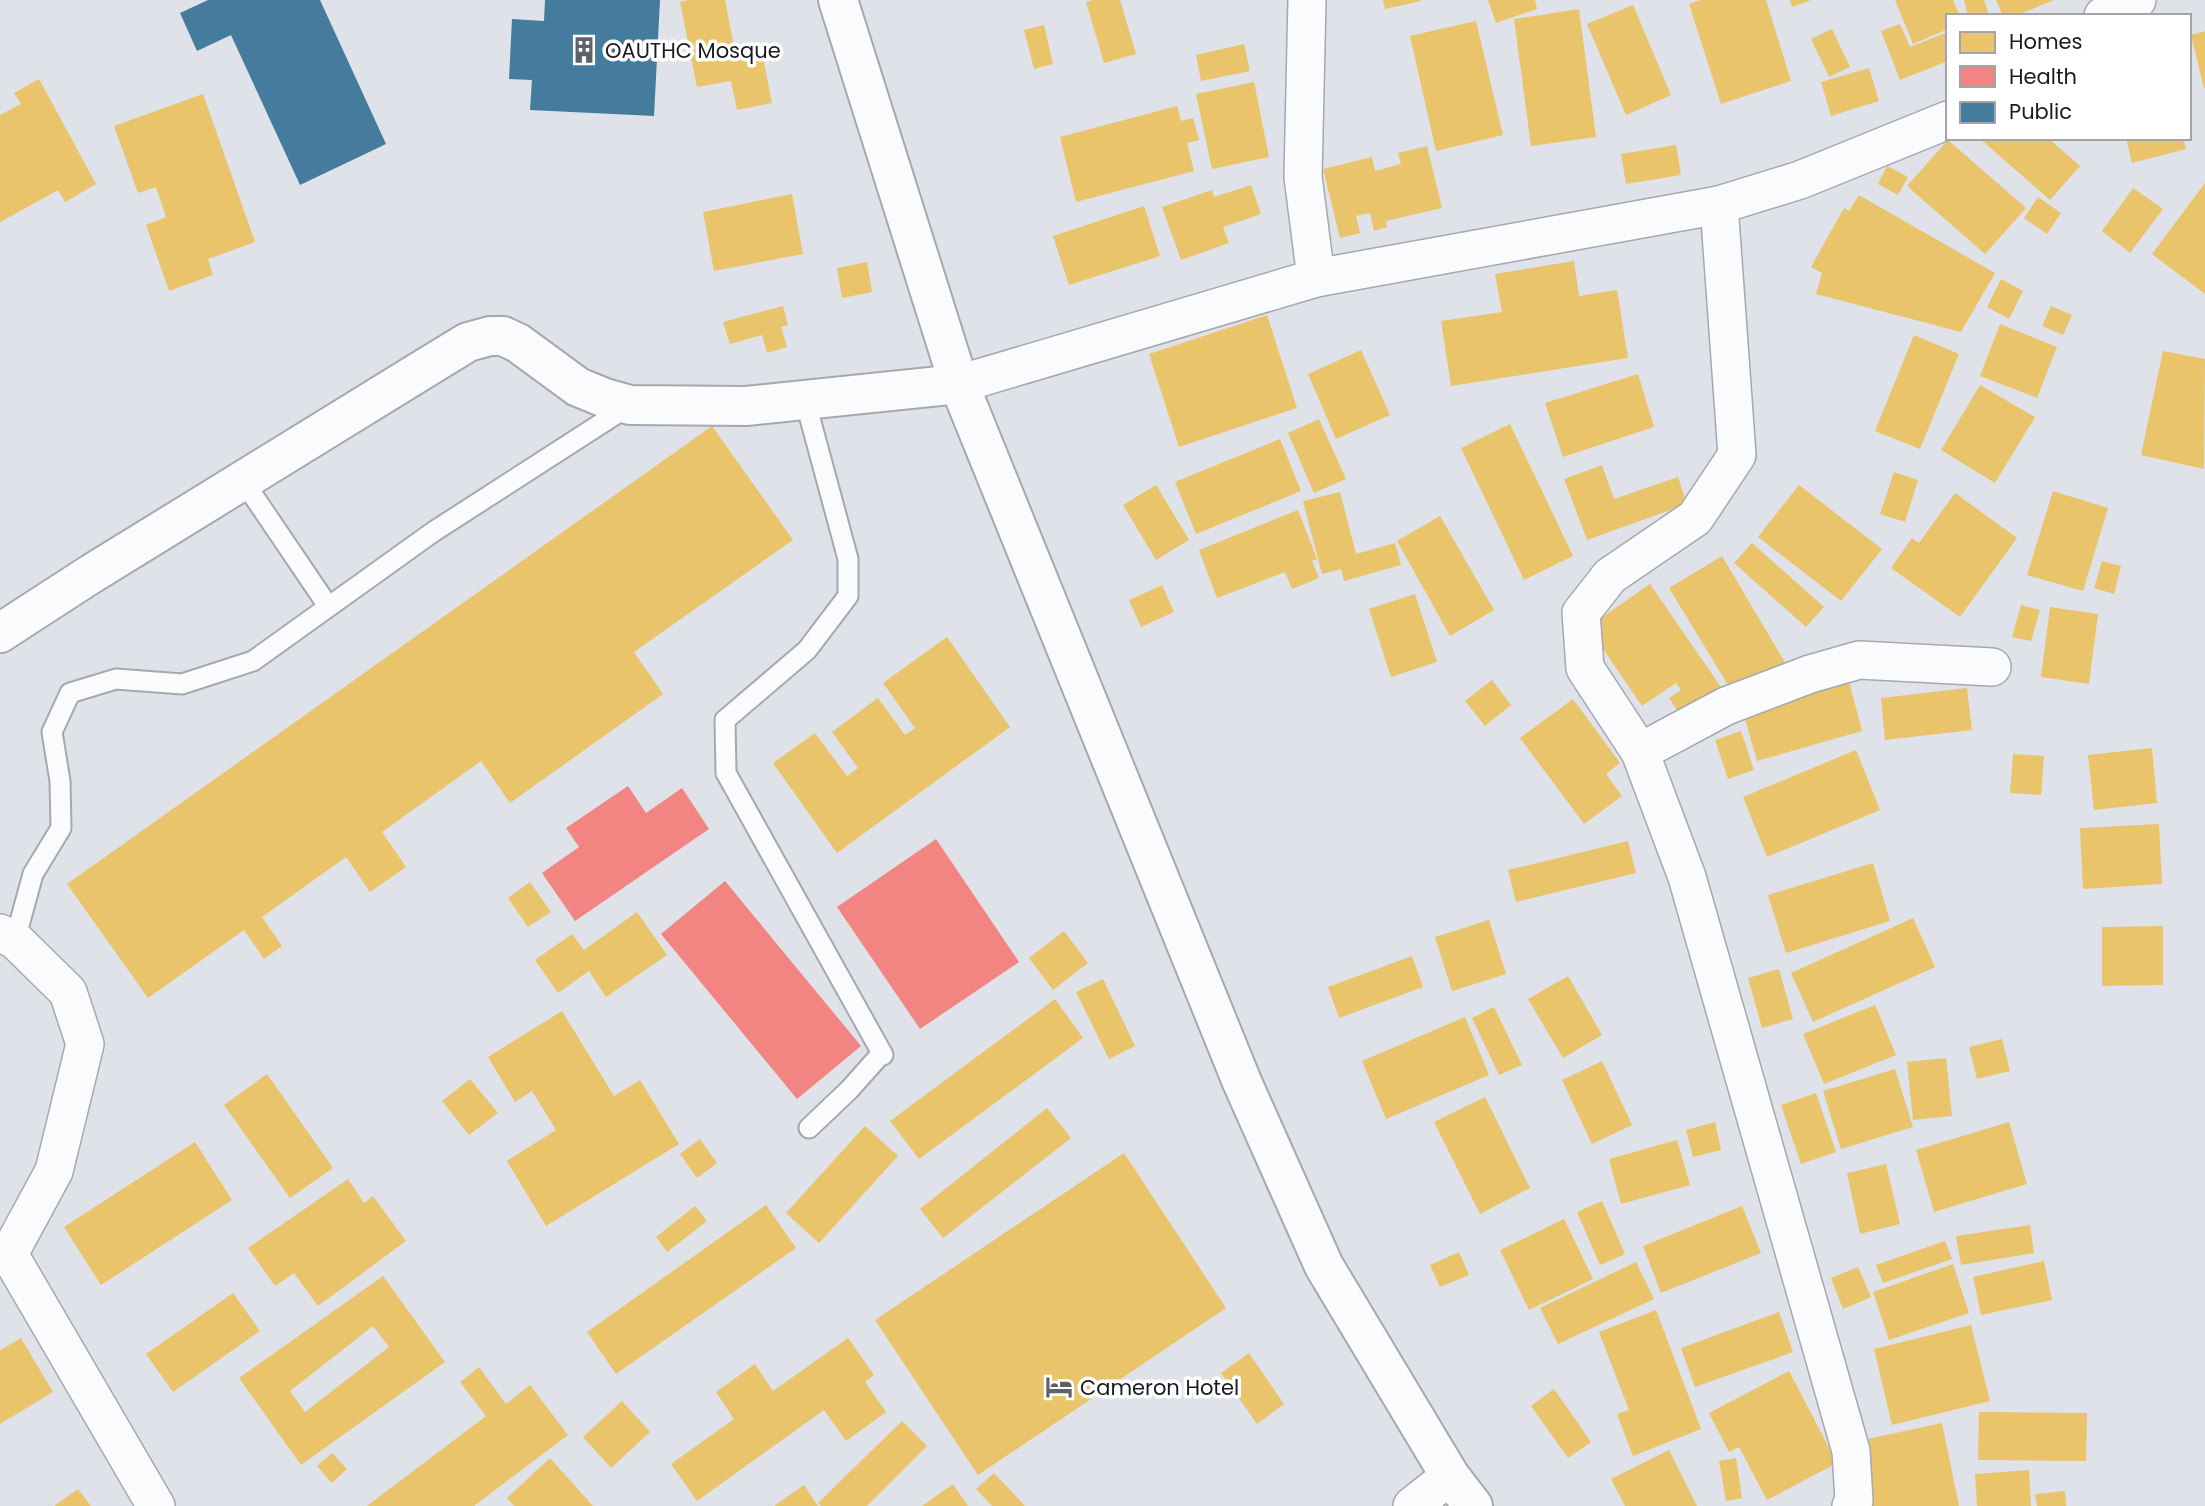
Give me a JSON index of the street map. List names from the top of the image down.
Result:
{
  "places": {
    "building": ["OAUTHC Mosque"],
    "hotel": ["Cameron Hotel"]
  },
  "legend": ["Homes", "Health", "Public"]
}
